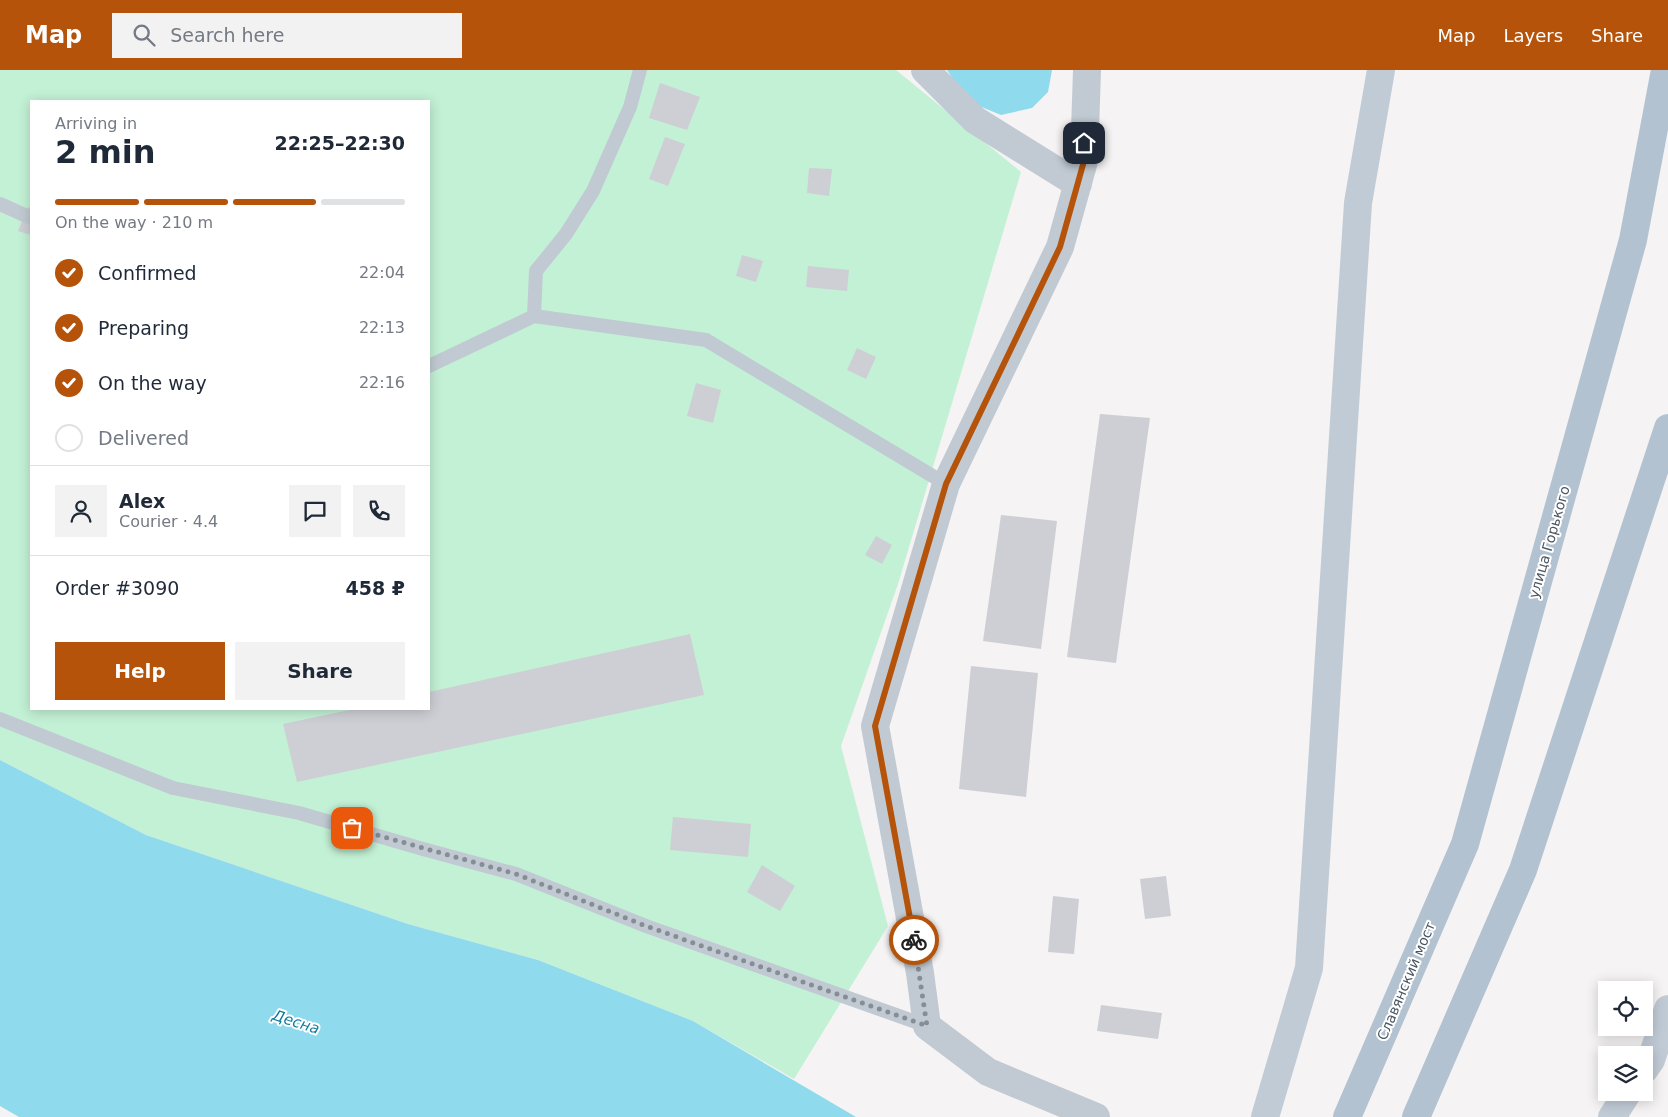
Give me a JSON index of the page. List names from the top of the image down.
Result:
{
  "streets": {
    "main road": ["улица Горького", "Славянский мост"]
  },
  "crossings": [
    ["улица Горького", "Славянский мост"]
  ],
  "water": ["Десна"],
  "page": {
    "header": "Map",
    "search": "Search here",
    "nav": ["Map", "Layers", "Share"],
    "heading": ["2 min", "Arriving in", "22:25–22:30"],
    "panel": [
      "Alex",
      "Courier · 4.4",
      "Order #3090",
      "458 ₽"
    ],
    "bar": "On the way · 210 m",
    "list": [
      ["Confirmed", "22:04"],
      ["Preparing", "22:13"],
      ["On the way", "22:16"],
      "Delivered"
    ],
    "buttons": ["Help", "Share"]
  }
}
